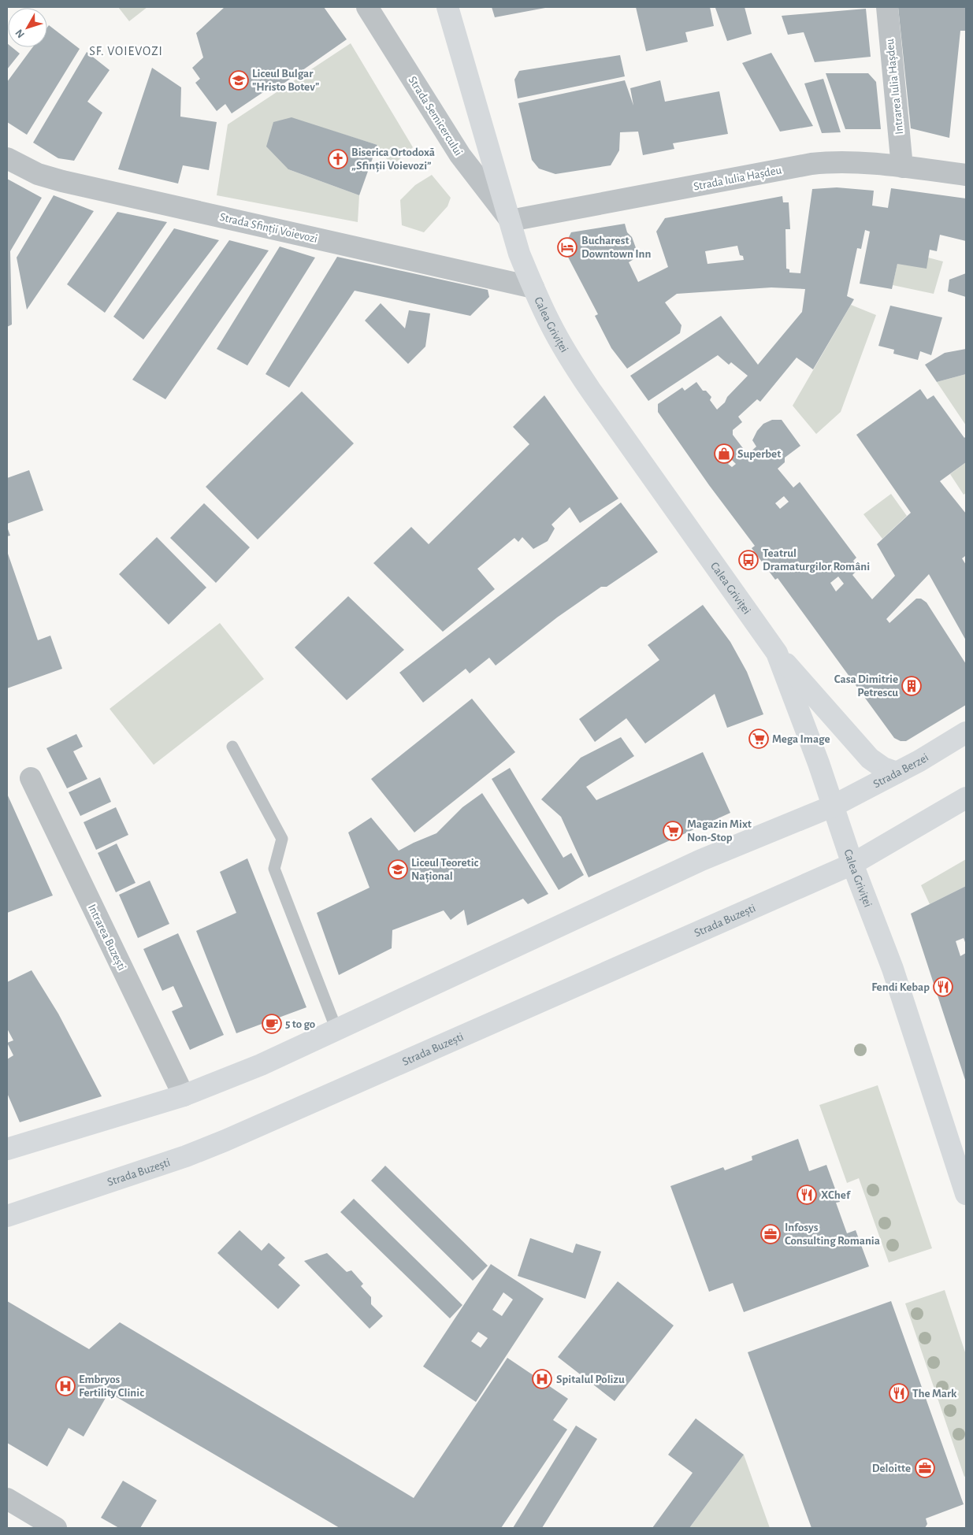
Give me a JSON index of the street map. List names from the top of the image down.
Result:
{
  "streets": {
    "main road": ["Calea Griviței", "Strada Berzei", "Strada Buzești"],
    "street": [
      "Intrarea Iulia Hașdeu",
      "Strada Semicercului",
      "Strada Iulia Hașdeu",
      "Strada Sfinții Voievozi",
      "Intrarea Buzești"
    ]
  },
  "crossings": [
    ["Intrarea Iulia Hașdeu", "Strada Iulia Hașdeu"],
    ["Strada Semicercului", "Strada Iulia Hașdeu"],
    ["Strada Semicercului", "Calea Griviței"],
    ["Strada Iulia Hașdeu", "Calea Griviței"],
    ["Strada Sfinții Voievozi", "Calea Griviței"],
    ["Calea Griviței", "Strada Berzei"],
    ["Calea Griviței", "Strada Buzești"]
  ],
  "districts": ["SF. VOIEVOZI"],
  "places": {
    "school or university": ["Liceul Bulgar \"Hristo Botev\"", "Liceul Teoretic Național"],
    "church": ["Biserica Ortodoxă „Sfinții Voievozi”"],
    "hotel": ["Bucharest Downtown Inn"],
    "shop": ["Superbet"],
    "bus stop": ["Teatrul Dramaturgilor Români"],
    "building": ["Casa Dimitrie Petrescu"],
    "supermarket": ["Mega Image", "Magazin Mixt Non-Stop"],
    "restaurant": ["Fendi Kebap", "XChef", "The Mark"],
    "cafe": ["5 to go"],
    "office": ["Infosys Consulting Romania", "Deloitte"],
    "hospital": ["Spitalul Polizu", "Embryos Fertility Clinic"]
  },
  "north": "bottom left"
}
